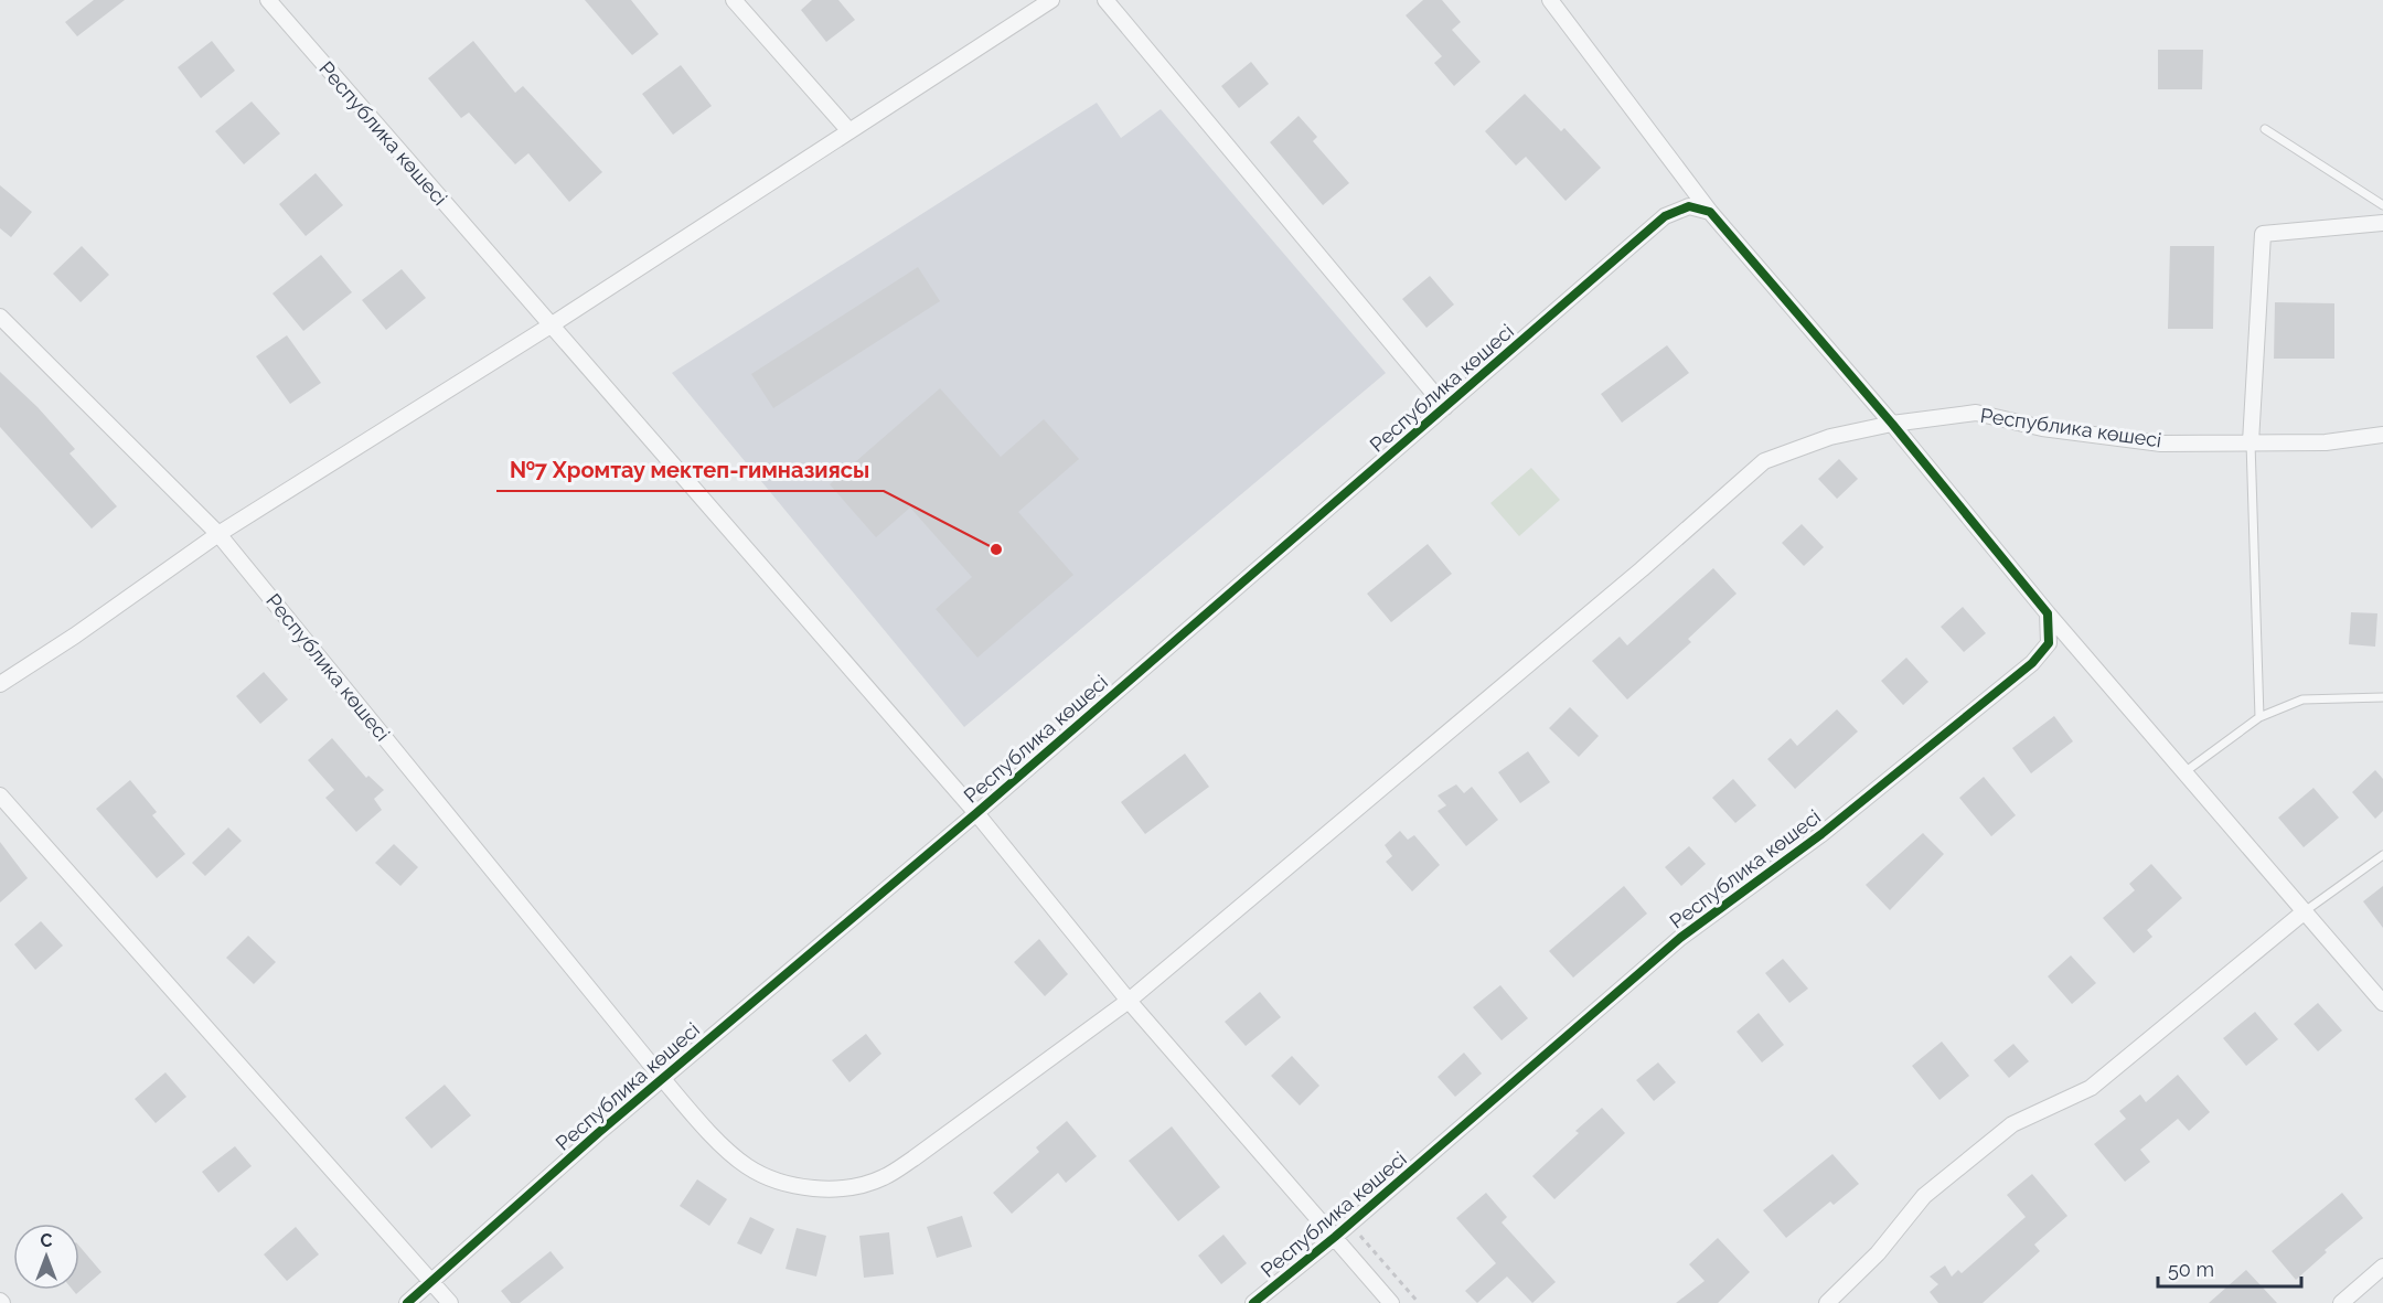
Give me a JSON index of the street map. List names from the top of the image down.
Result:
{
  "streets": {
    "street": ["Республика көшесі"]
  },
  "places": ["№7 Хромтау мектеп-гимназиясы"],
  "scale_bar": "50 m",
  "north": "top"
}
